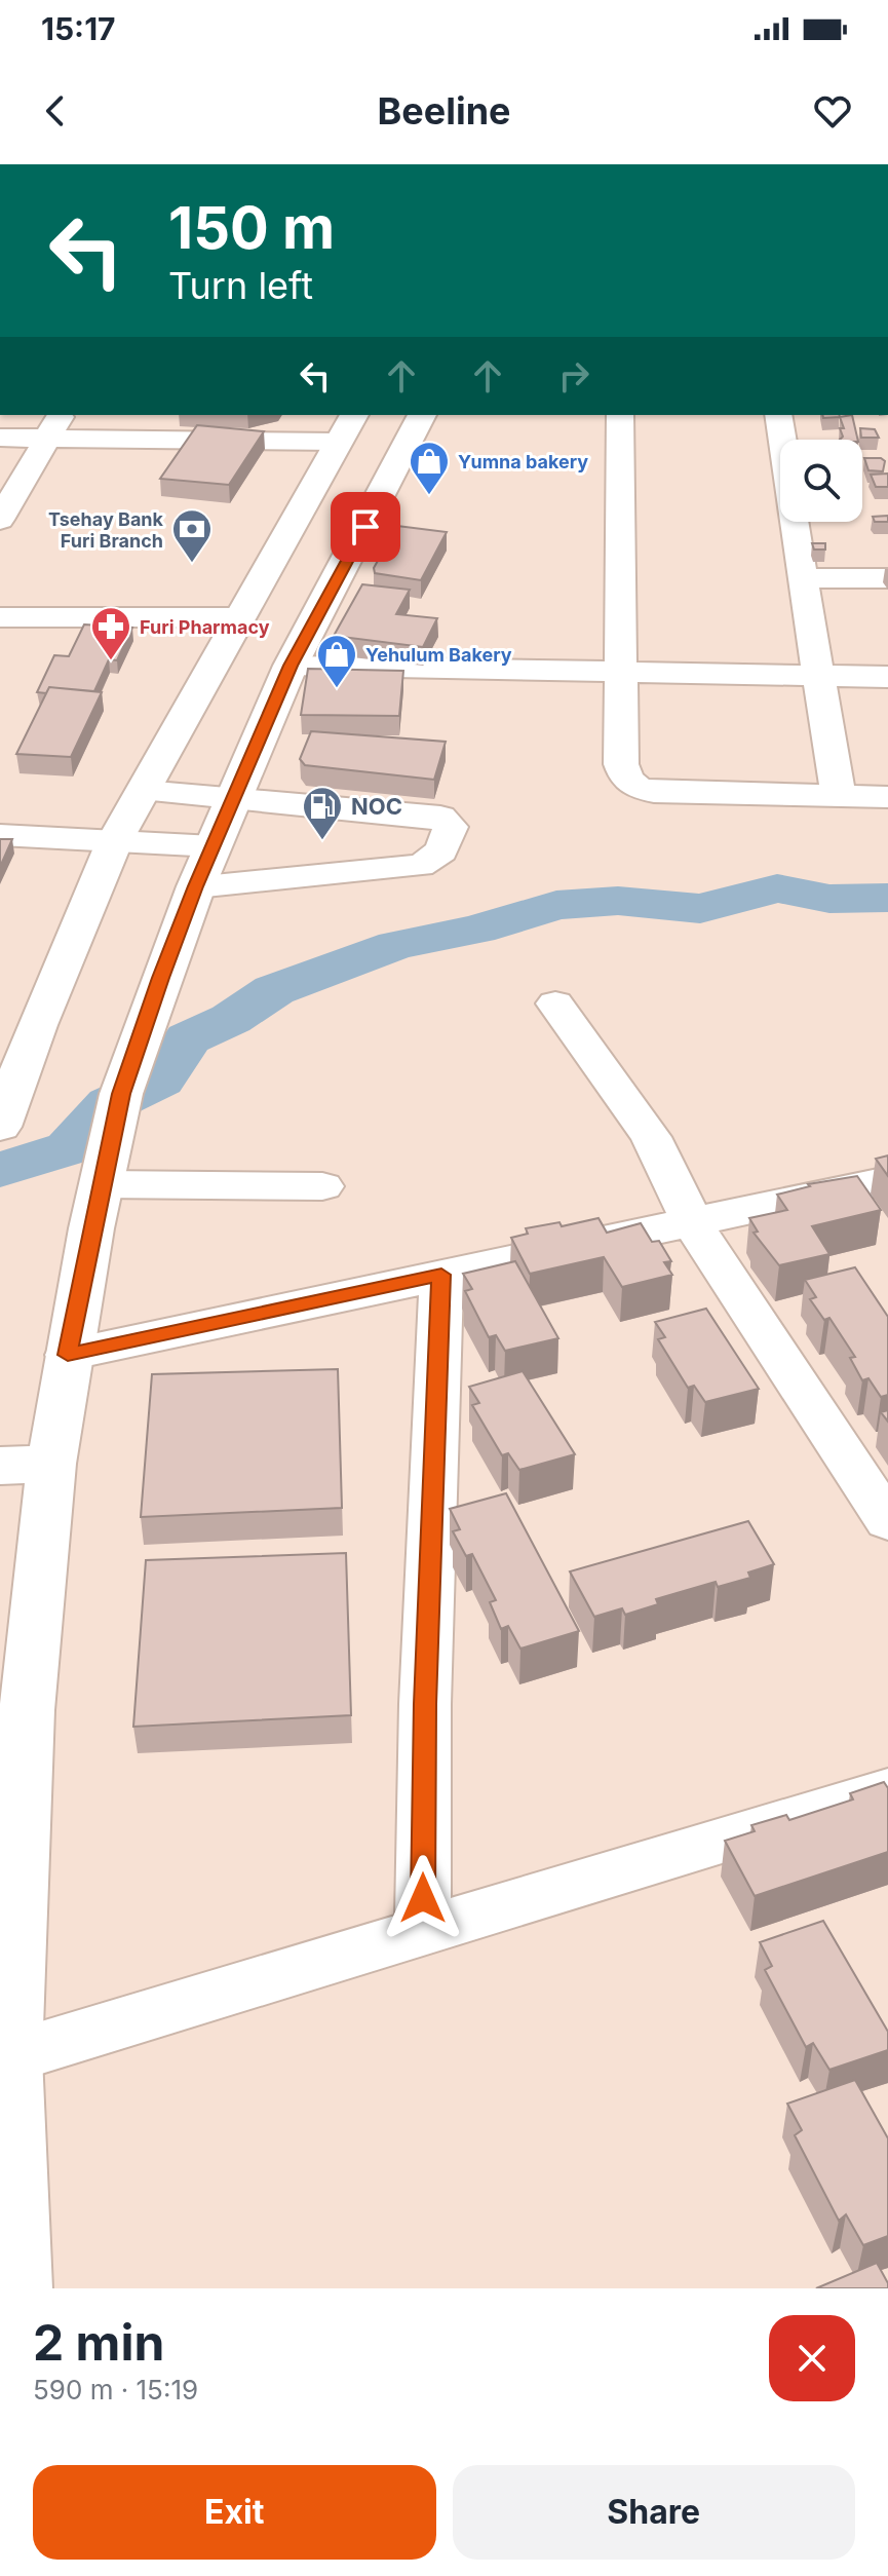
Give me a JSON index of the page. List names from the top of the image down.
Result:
{
  "places": {
    "shop": ["Yumna bakery", "Yehulum Bakery"],
    "bank": ["Tsehay Bank Furi Branch"],
    "pharmacy": ["Furi Pharmacy"],
    "fuel station": ["NOC"]
  },
  "page": {
    "status": "15:17",
    "header": "Beeline",
    "turn": ["150 m", "Turn left"],
    "heading": ["2 min", "590 m · 15:19"],
    "buttons": ["Exit", "Share"]
  }
}
